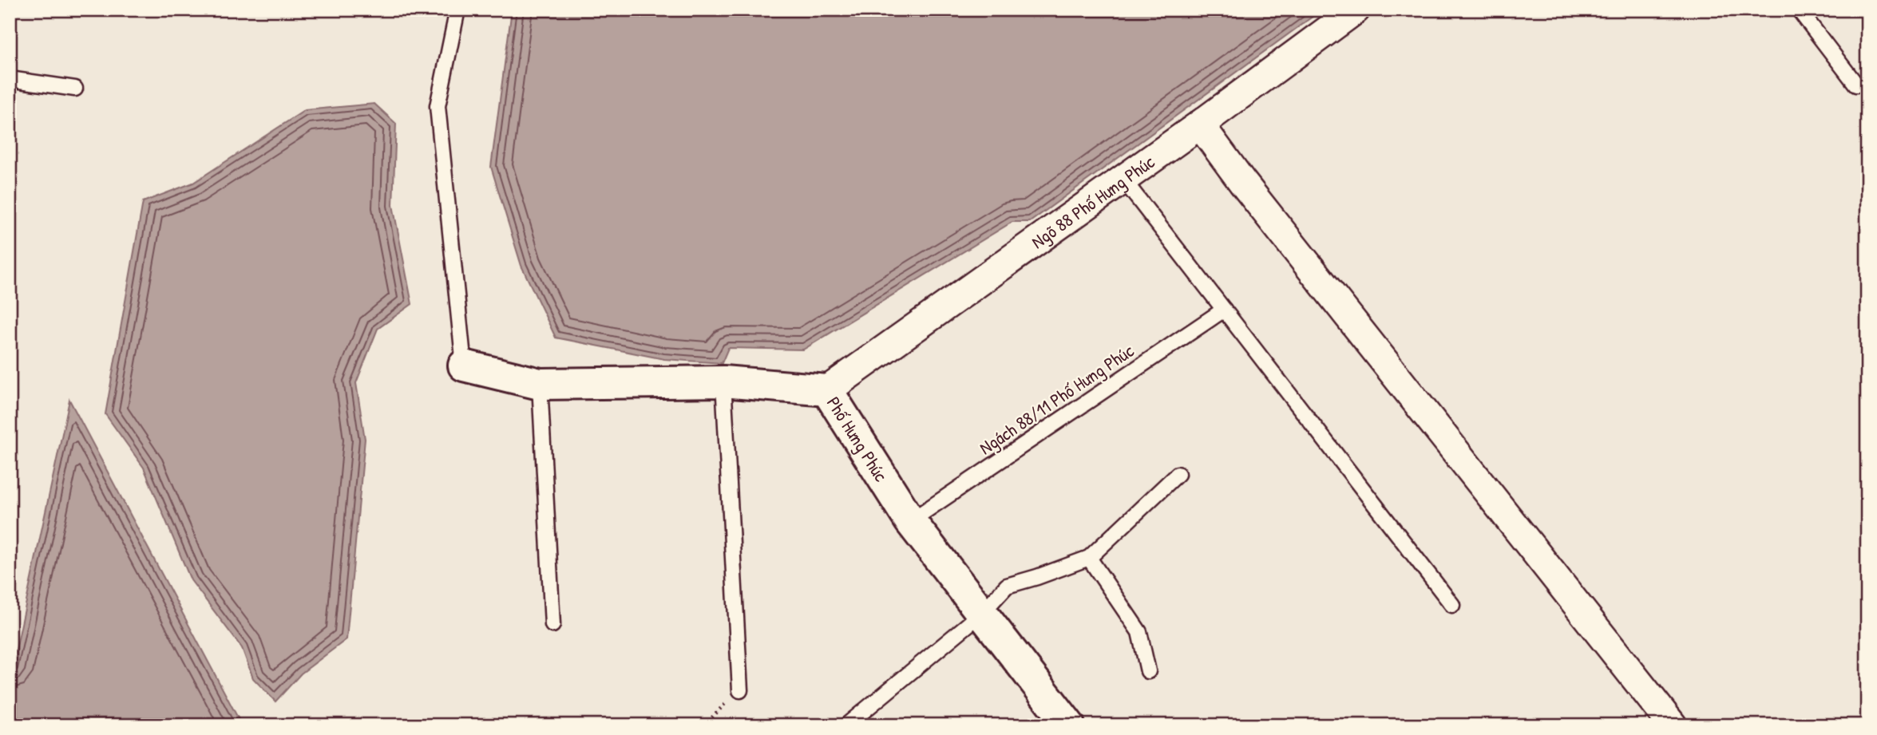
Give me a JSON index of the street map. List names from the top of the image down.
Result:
{
  "streets": {
    "street": ["Ngõ 88 Phố Hưng Phúc", "Phố Hưng Phúc"],
    "lane": ["Ngách 88/11 Phố Hưng Phúc"]
  },
  "crossings": [
    ["Ngõ 88 Phố Hưng Phúc", "Phố Hưng Phúc"],
    ["Ngách 88/11 Phố Hưng Phúc", "Phố Hưng Phúc"]
  ]
}
